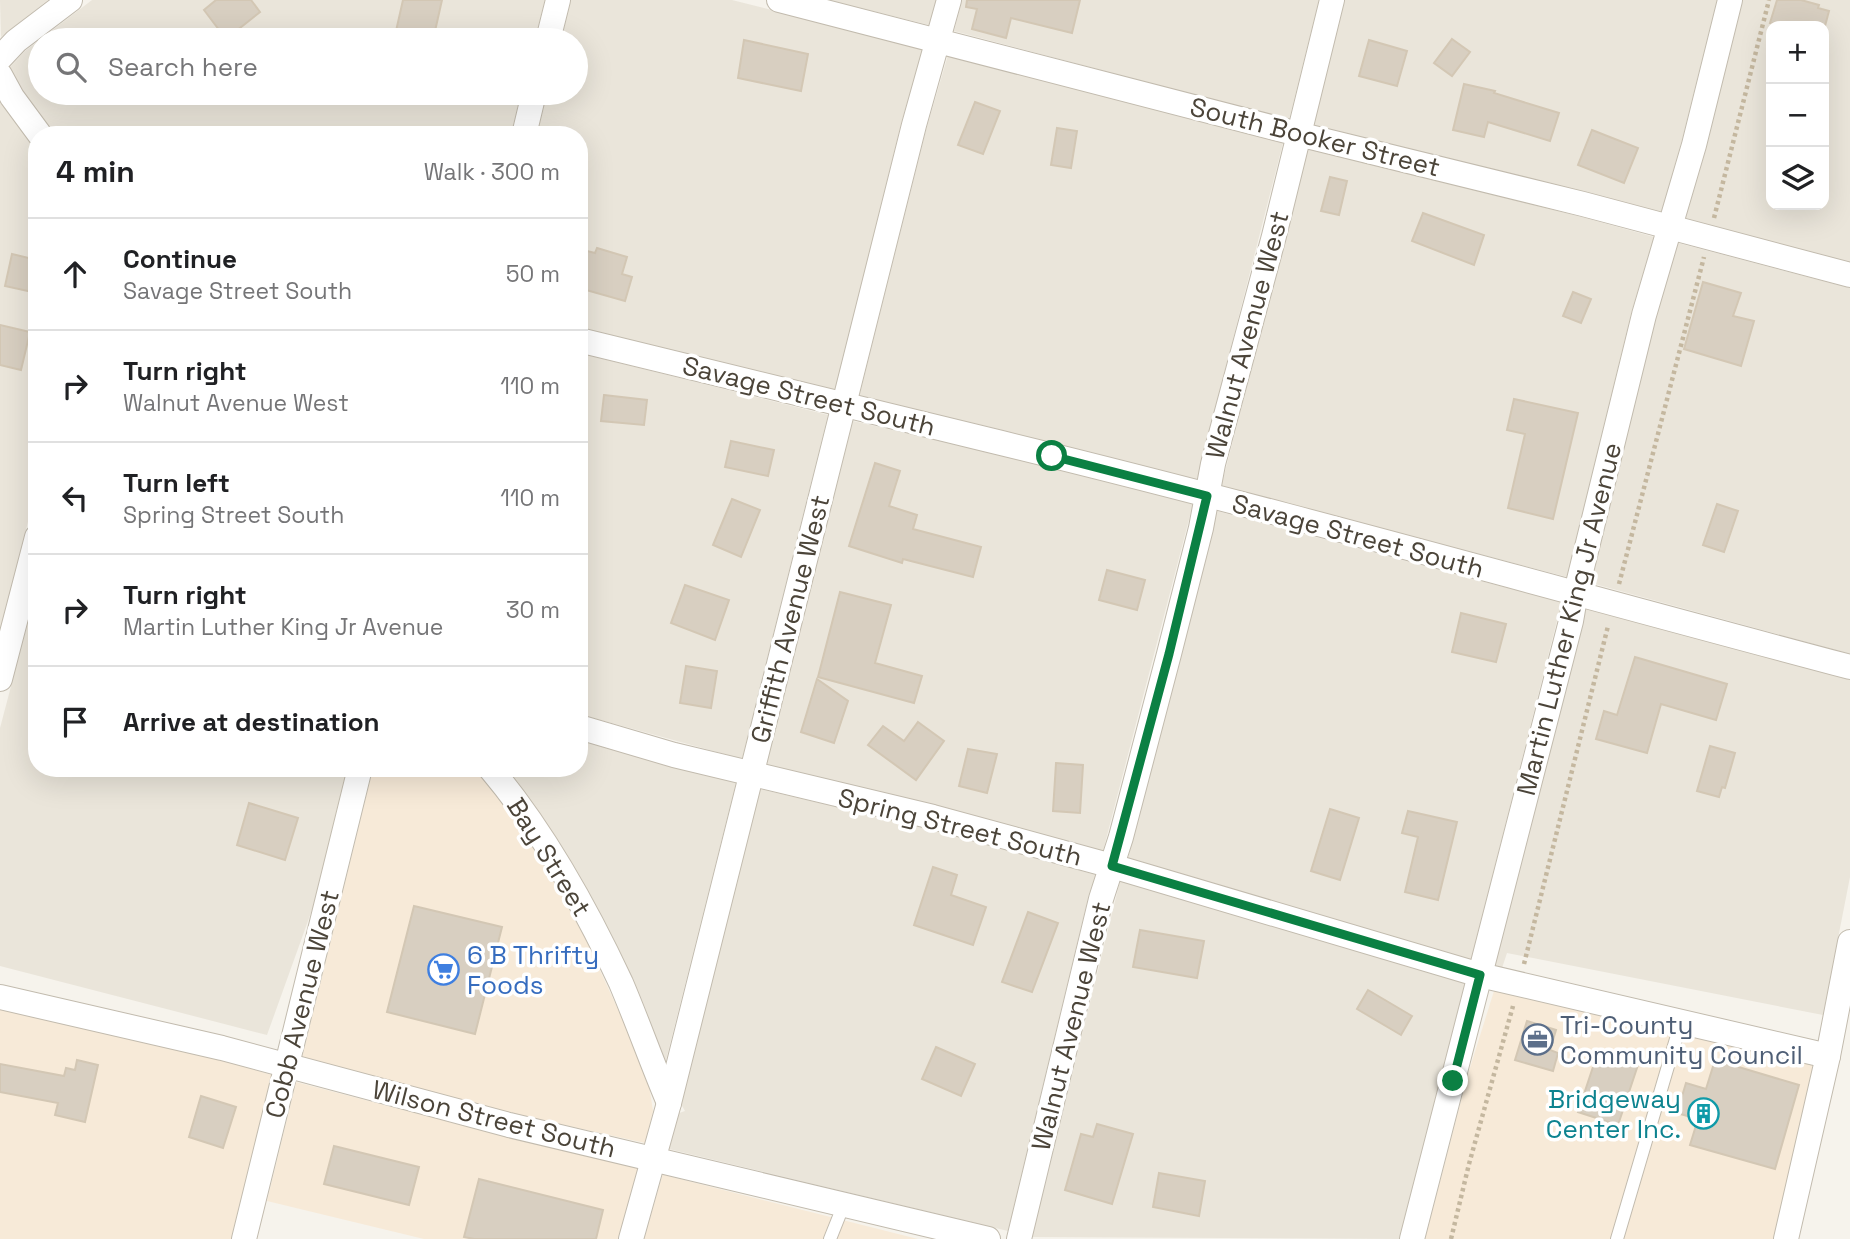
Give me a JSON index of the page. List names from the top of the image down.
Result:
{
  "streets": {
    "street": [
      "South Booker Street",
      "Walnut Avenue West",
      "Savage Street South",
      "Griffith Avenue West",
      "Martin Luther King Jr Avenue",
      "Spring Street South",
      "Bay Street",
      "Cobb Avenue West",
      "Wilson Street South"
    ]
  },
  "crossings": [
    ["South Booker Street", "Walnut Avenue West"],
    ["South Booker Street", "Griffith Avenue West"],
    ["South Booker Street", "Martin Luther King Jr Avenue"],
    ["Walnut Avenue West", "Savage Street South"],
    ["Walnut Avenue West", "Spring Street South"],
    ["Savage Street South", "Griffith Avenue West"],
    ["Savage Street South", "Martin Luther King Jr Avenue"],
    ["Griffith Avenue West", "Spring Street South"],
    ["Griffith Avenue West", "Bay Street"],
    ["Griffith Avenue West", "Wilson Street South"],
    ["Martin Luther King Jr Avenue", "Spring Street South"],
    ["Cobb Avenue West", "Wilson Street South"]
  ],
  "places": {
    "supermarket": ["6 B Thrifty Foods"],
    "office": ["Tri-County Community Council"],
    "building": ["Bridgeway Center Inc."]
  },
  "page": {
    "map_buttons": ["+", "−"],
    "search": "Search here",
    "heading": ["4 min", "Walk · 300 m"],
    "list": [
      ["Continue", "Savage Street South", "50 m"],
      ["Turn right", "Walnut Avenue West", "110 m"],
      ["Turn left", "Spring Street South", "110 m"],
      ["Turn right", "Martin Luther King Jr Avenue", "30 m"],
      "Arrive at destination"
    ]
  }
}
